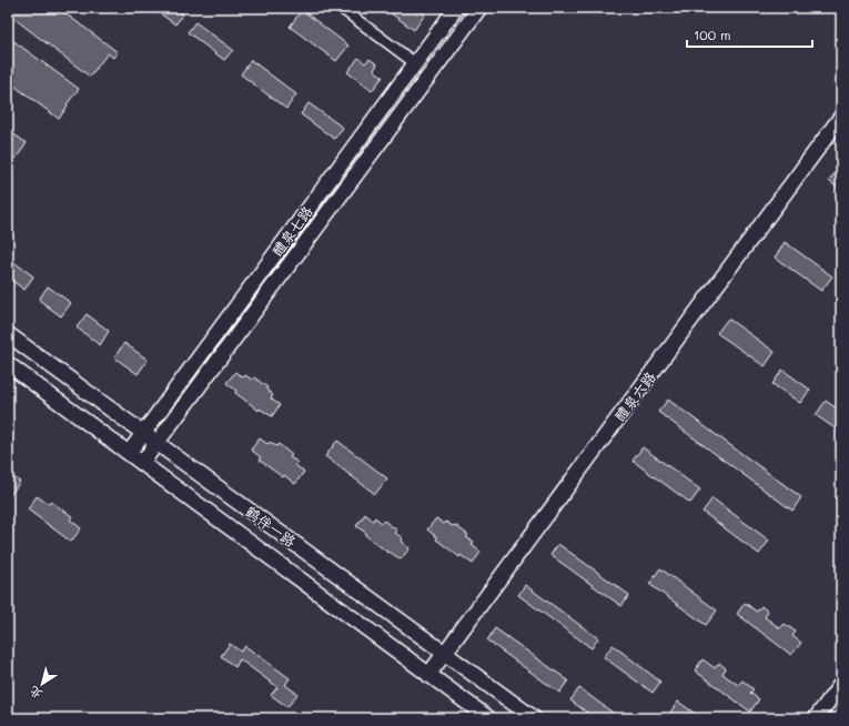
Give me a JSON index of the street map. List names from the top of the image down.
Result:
{
  "streets": {
    "main road": ["醴泉七路", "醴泉六路", "鹤伴一路"]
  },
  "crossings": [
    ["醴泉七路", "鹤伴一路"],
    ["醴泉六路", "鹤伴一路"]
  ],
  "scale_bar": "100 m",
  "north": "bottom left"
}
